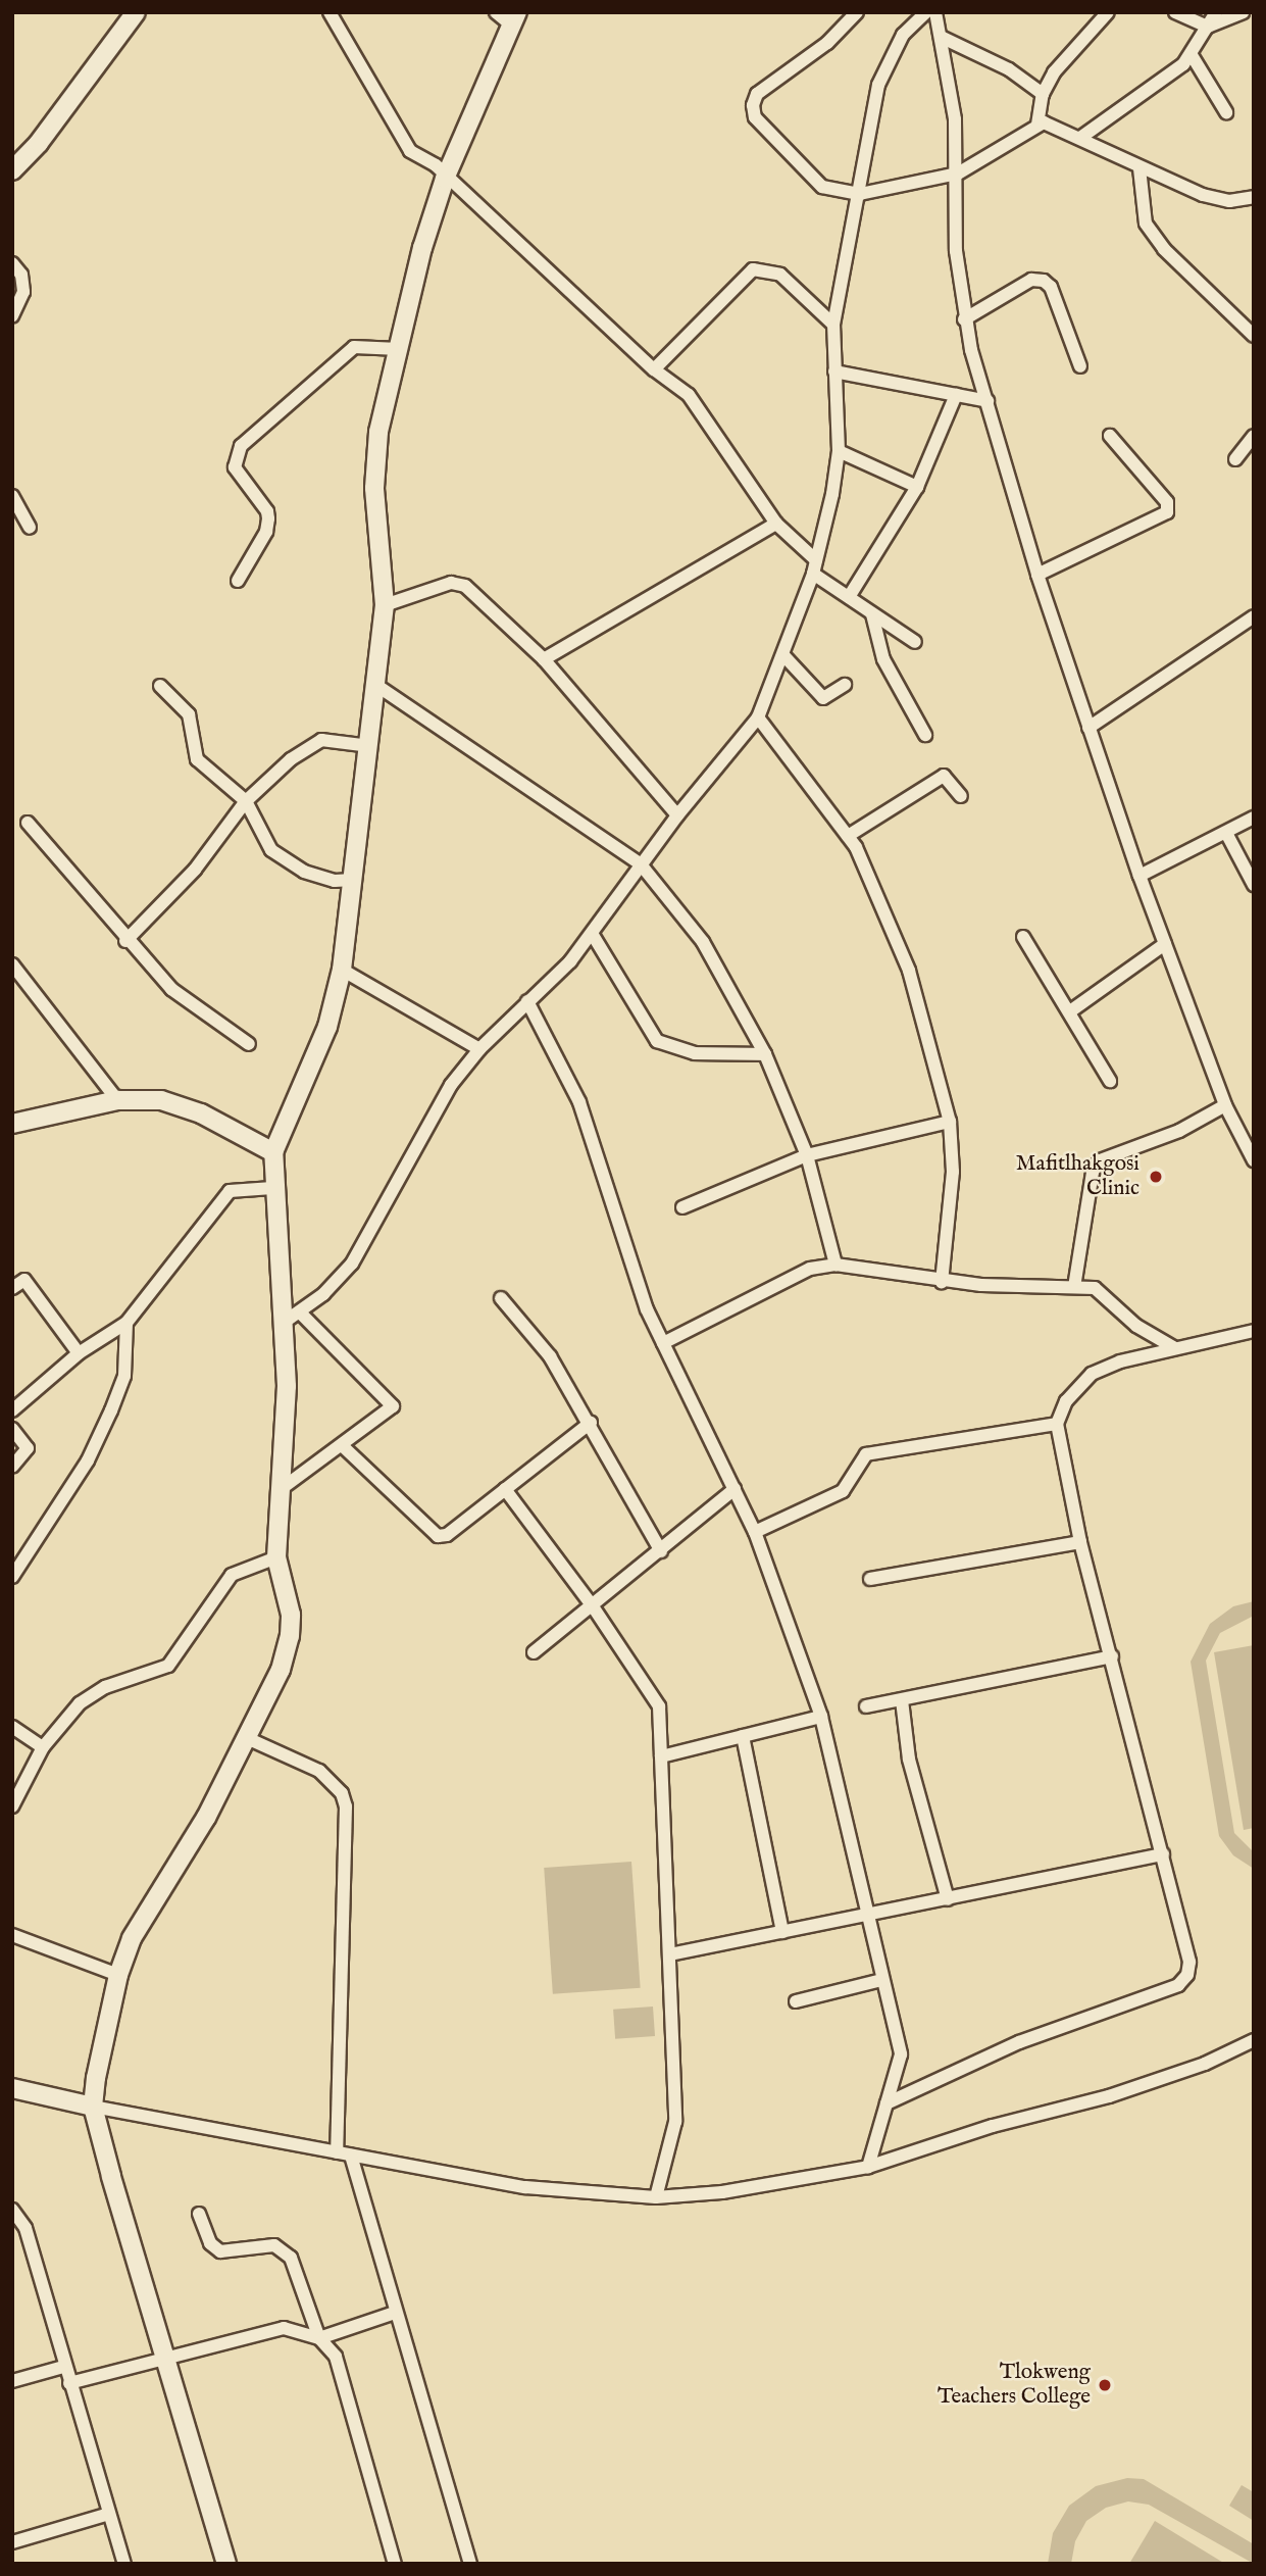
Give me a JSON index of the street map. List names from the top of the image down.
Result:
{
  "places": ["Mafitlhakgosi Clinic", "Tlokweng Teachers College"]
}
